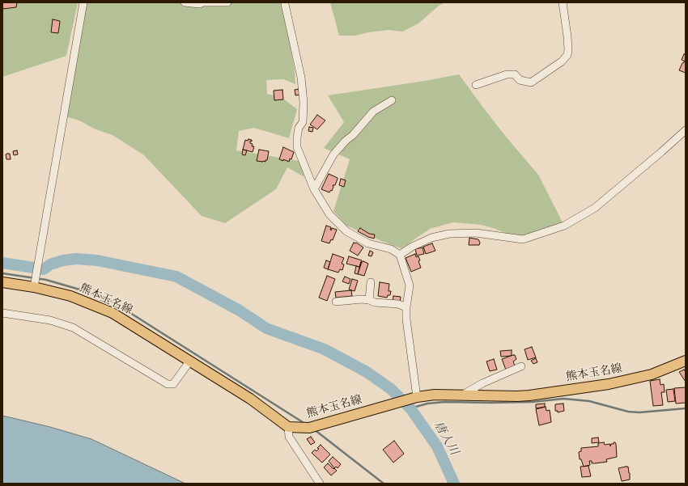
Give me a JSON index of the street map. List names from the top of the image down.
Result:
{
  "streets": {
    "main road": ["熊本玉名線"]
  },
  "water": ["唐人川"]
}
